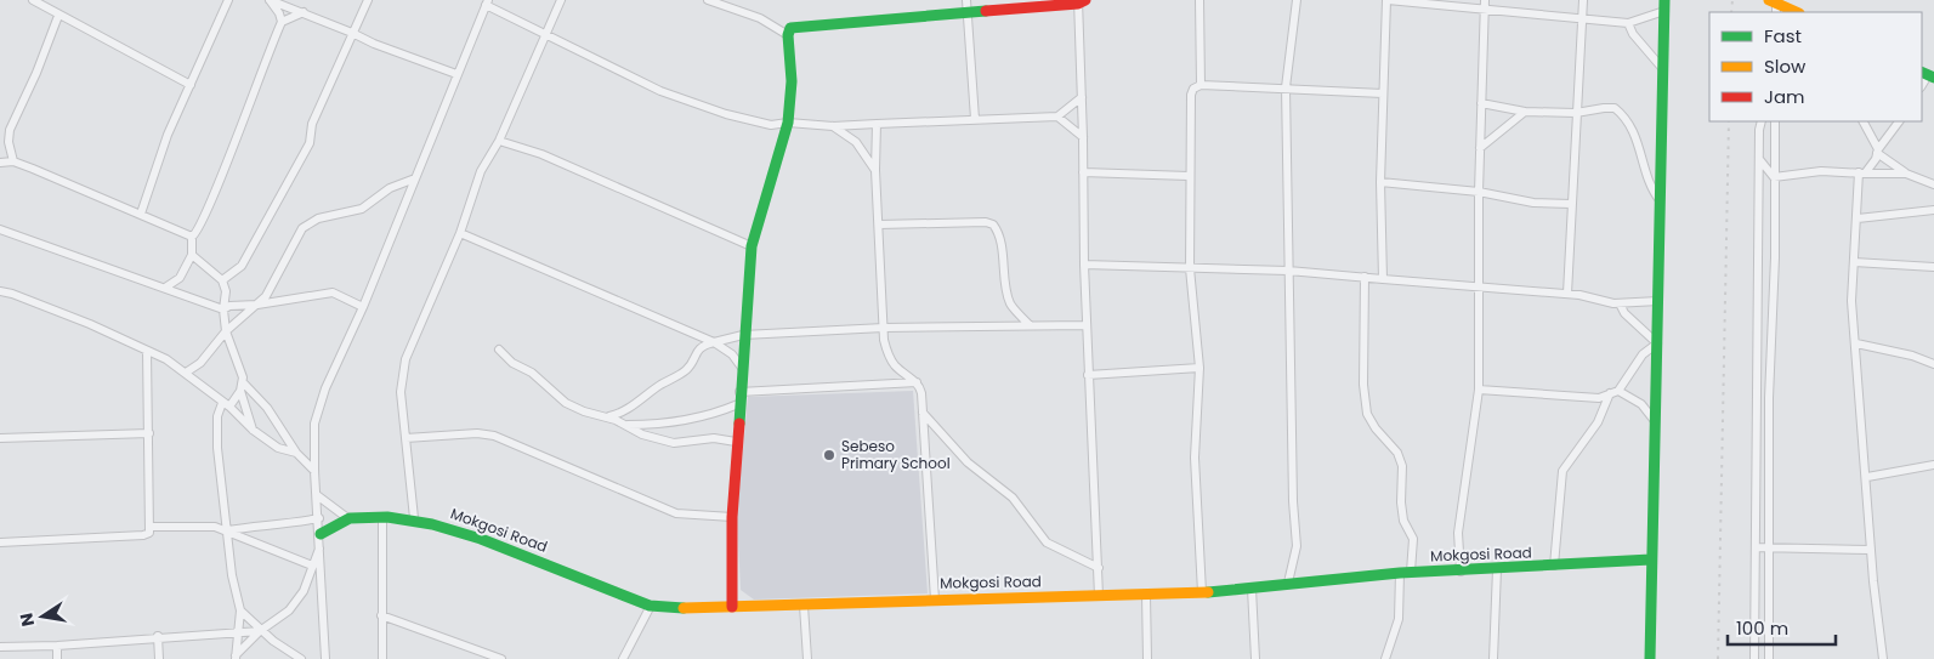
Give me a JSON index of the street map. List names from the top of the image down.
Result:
{
  "streets": {
    "street": ["Mokgosi Road"]
  },
  "places": ["Sebeso Primary School"],
  "legend": ["Fast", "Slow", "Jam"],
  "scale_bar": "100 m",
  "north": "left"
}
